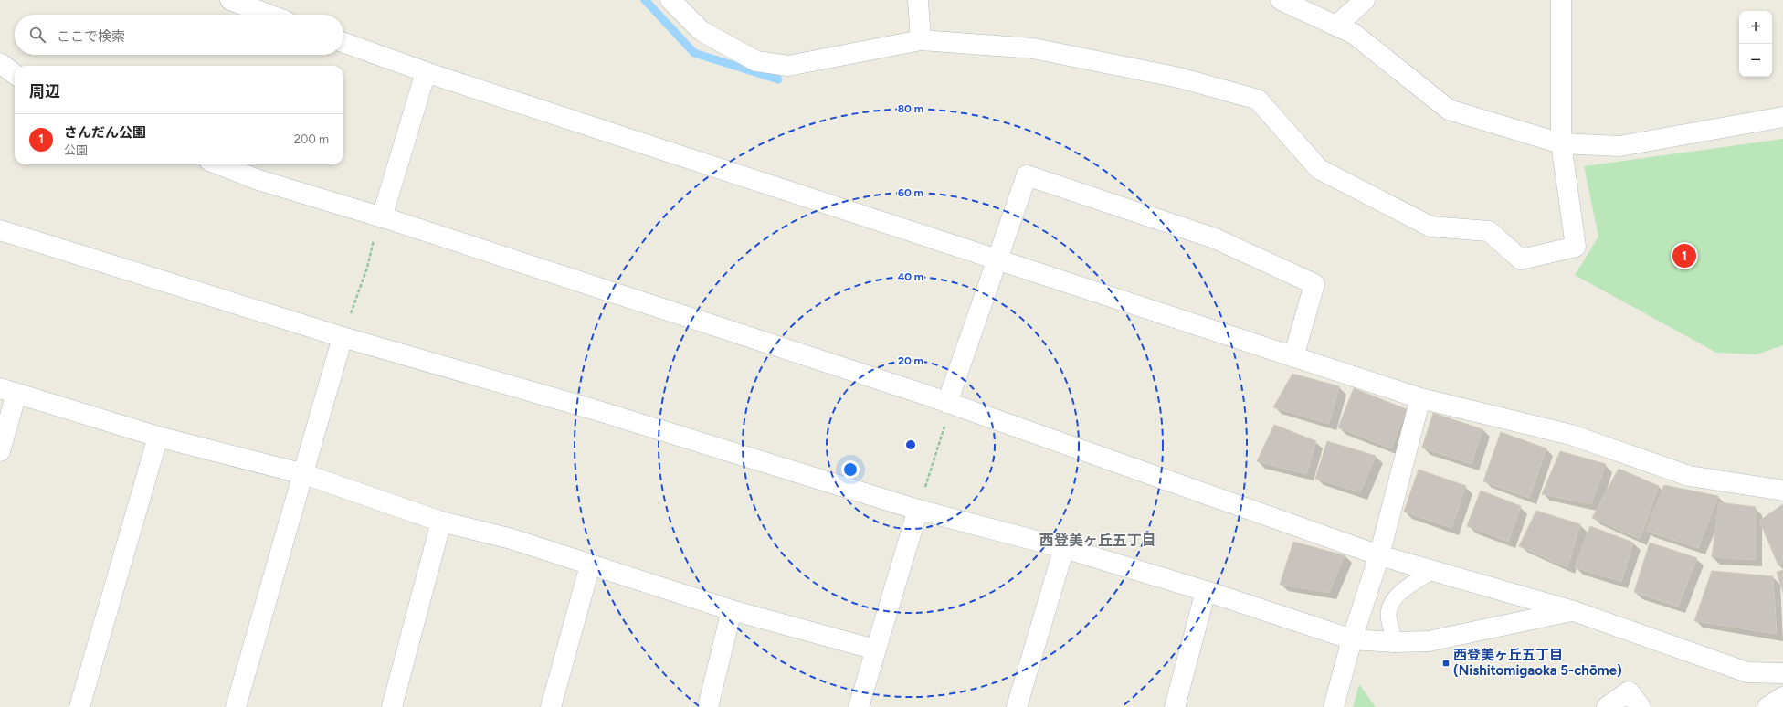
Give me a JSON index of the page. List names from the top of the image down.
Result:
{
  "districts": ["西登美ヶ丘五丁目"],
  "places": {
    "transit": ["西登美ヶ丘五丁目 (Nishitomigaoka 5-chōme)"]
  },
  "page": {
    "map_buttons": ["+", "−"],
    "search": "ここで検索",
    "heading": "周辺",
    "list": [
      {
        "mark": "1",
        "name": "さんだん公園",
        "note": "公園",
        "value": "200 m"
      }
    ],
    "pins": "1"
  },
  "rings": [
    "80 m",
    "60 m",
    "40 m",
    "20 m"
  ]
}
